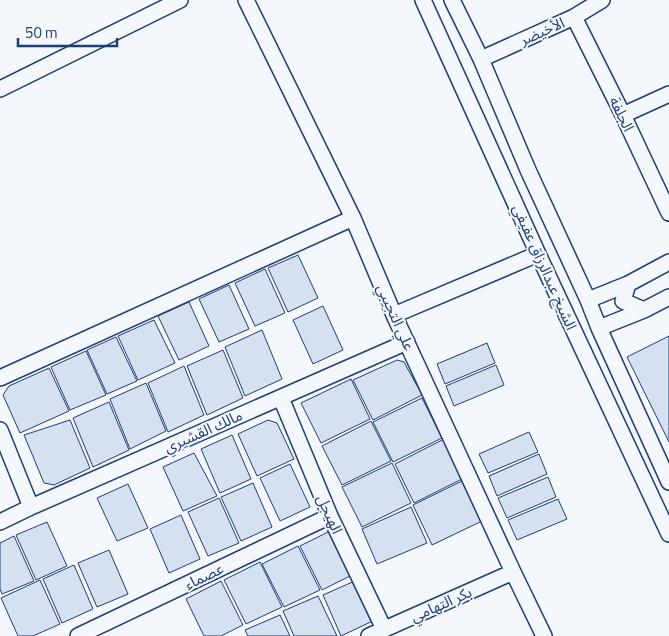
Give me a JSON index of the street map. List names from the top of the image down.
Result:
{
  "streets": {
    "street": [
      "الأخيضر",
      "الجلفة",
      "الشيخ عبدالرزاق عفيفي",
      "علي التجيبي",
      "مالك القشيري",
      "الهيجل",
      "عصماء",
      "بكر التهامي"
    ]
  },
  "crossings": [
    ["الأخيضر", "الجلفة"],
    ["الأخيضر", "الشيخ عبدالرزاق عفيفي"],
    ["علي التجيبي", "مالك القشيري"],
    ["علي التجيبي", "بكر التهامي"],
    ["مالك القشيري", "الهيجل"],
    ["الهيجل", "عصماء"],
    ["الهيجل", "بكر التهامي"]
  ],
  "scale_bar": "50 m"
}
